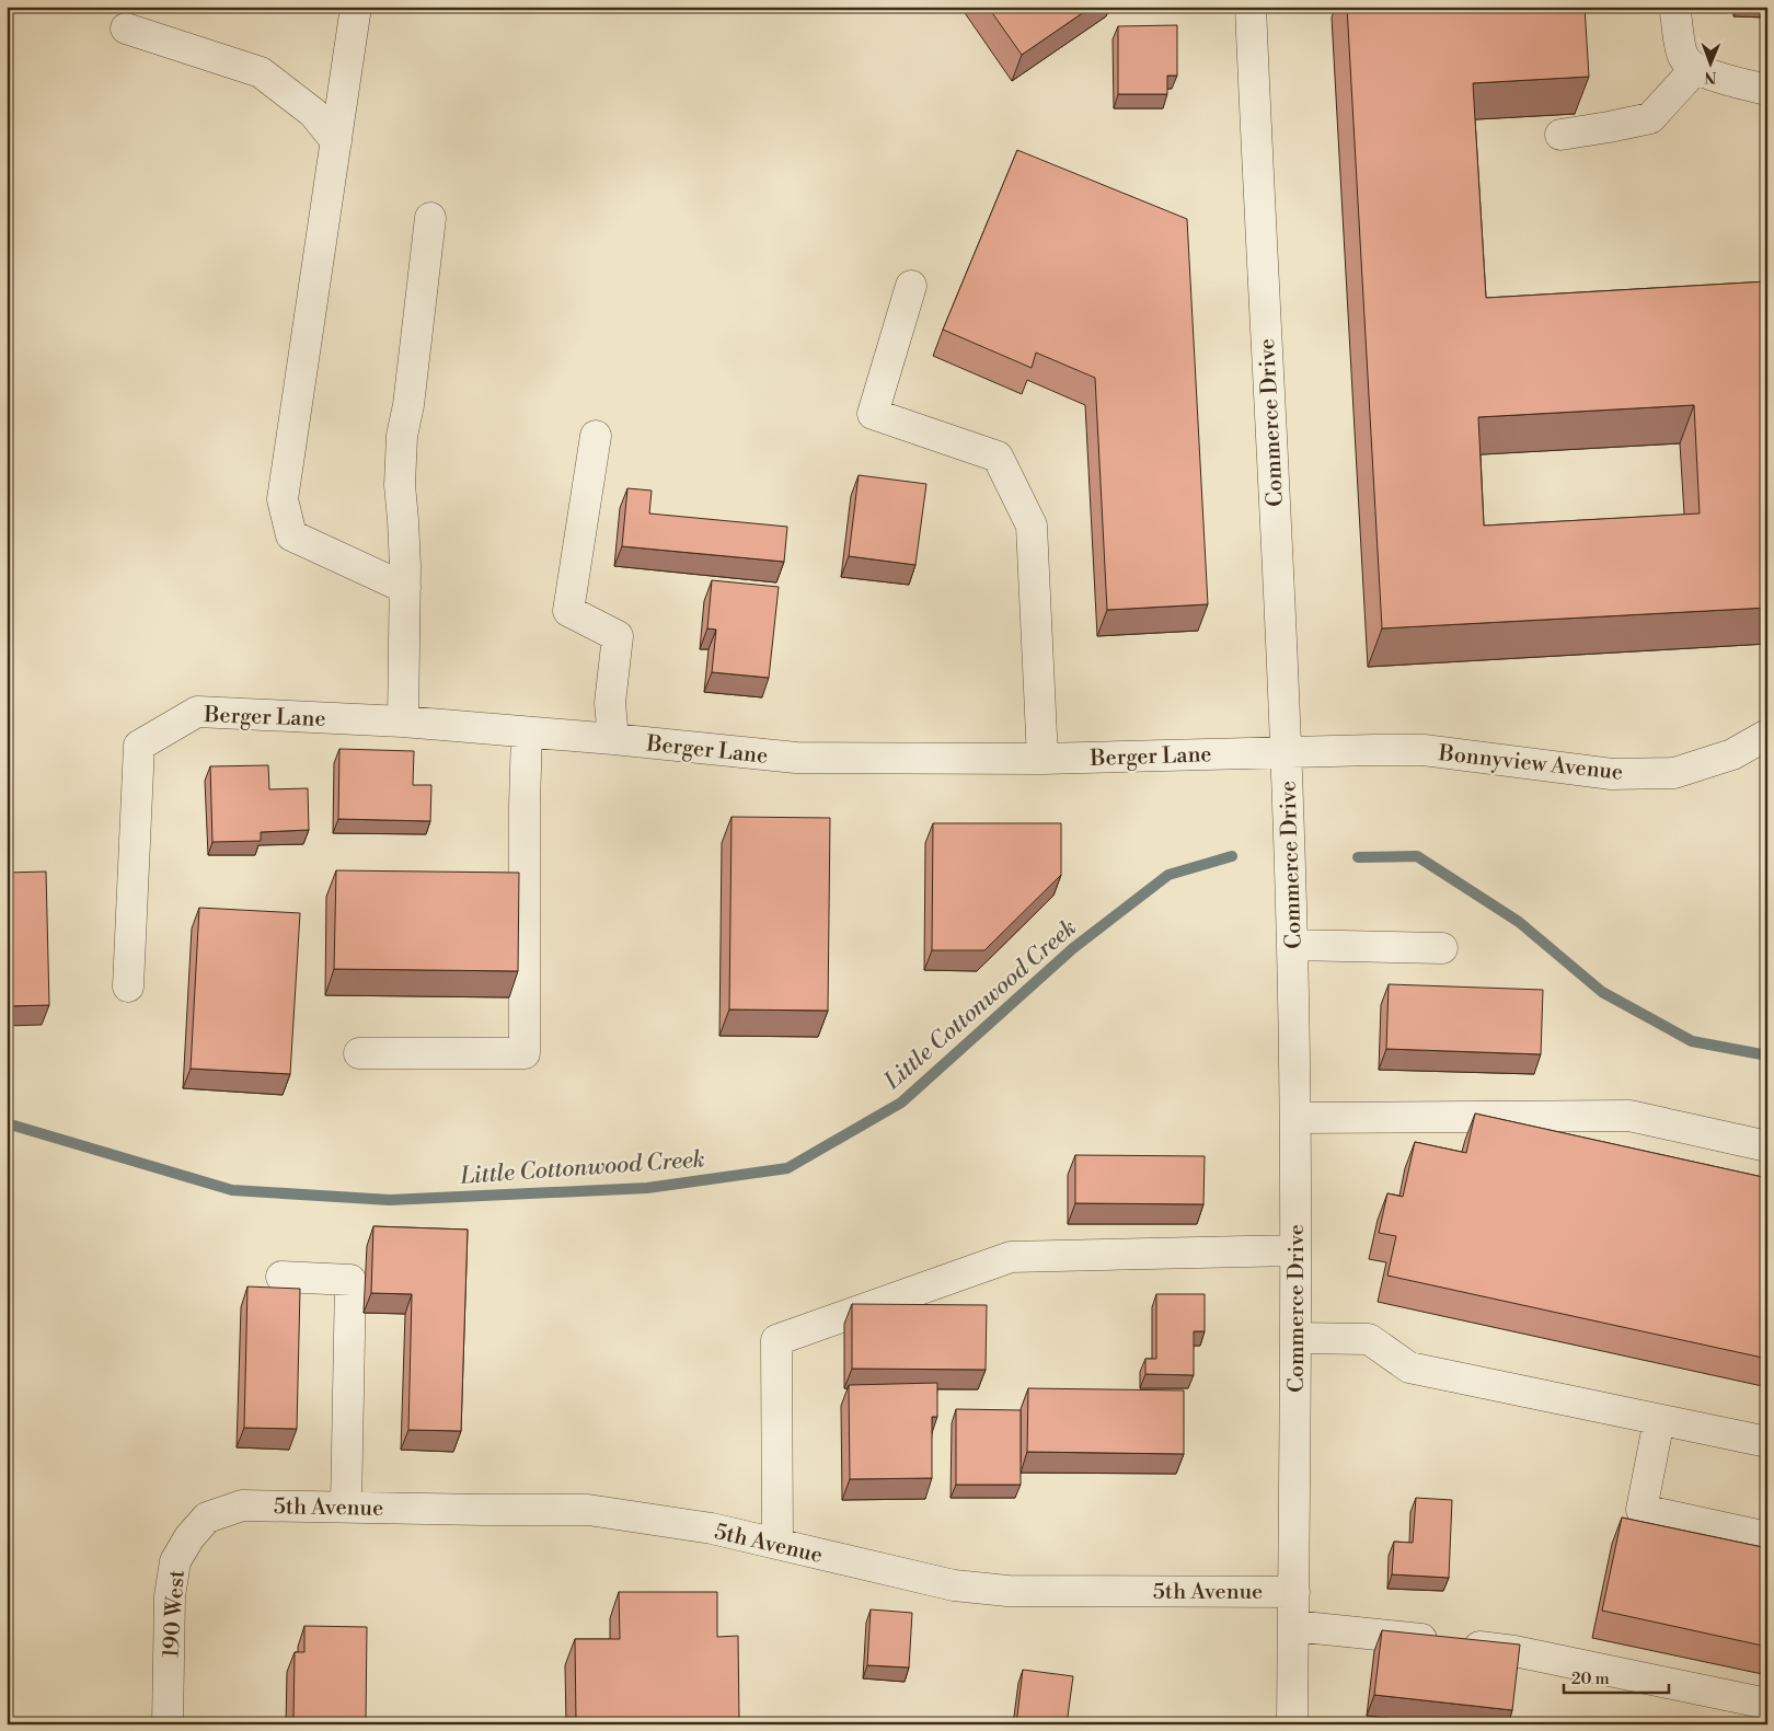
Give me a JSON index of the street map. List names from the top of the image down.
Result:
{
  "streets": {
    "street": [
      "Commerce Drive",
      "Berger Lane",
      "Bonnyview Avenue",
      "5th Avenue",
      "190 West"
    ]
  },
  "crossings": [
    ["Commerce Drive", "Berger Lane"],
    ["Commerce Drive", "Bonnyview Avenue"],
    ["Commerce Drive", "5th Avenue"],
    ["Berger Lane", "Bonnyview Avenue"],
    ["5th Avenue", "190 West"]
  ],
  "water": ["Little Cottonwood Creek"],
  "scale_bar": "20 m",
  "north": "bottom"
}
